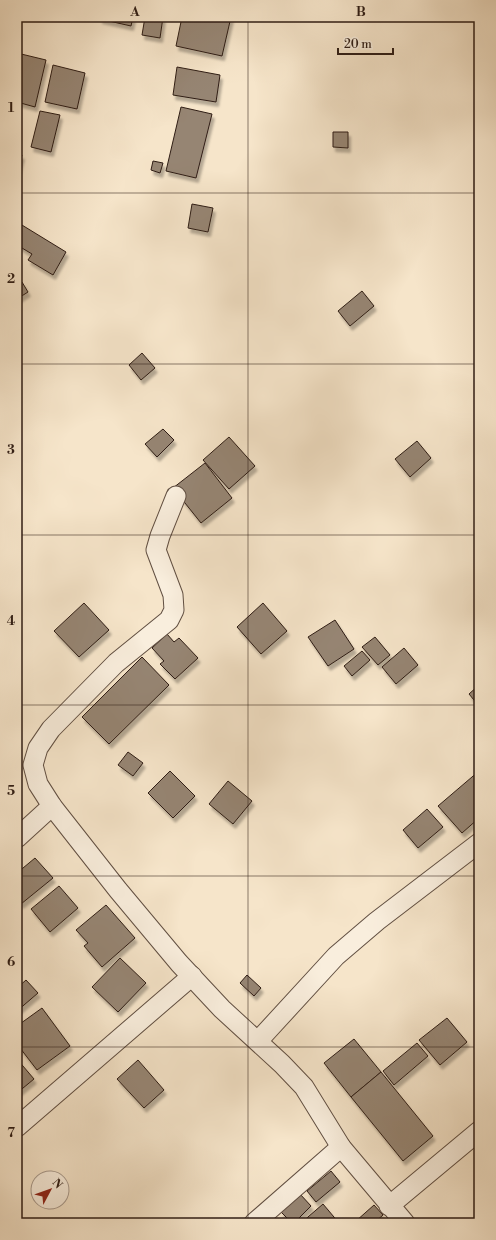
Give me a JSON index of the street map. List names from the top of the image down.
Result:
{
  "scale_bar": "20 m",
  "north": "top right",
  "grid": {
    "columns": ["A", "B"],
    "rows": [
      "1",
      "2",
      "3",
      "4",
      "5",
      "6",
      "7"
    ]
  }
}
